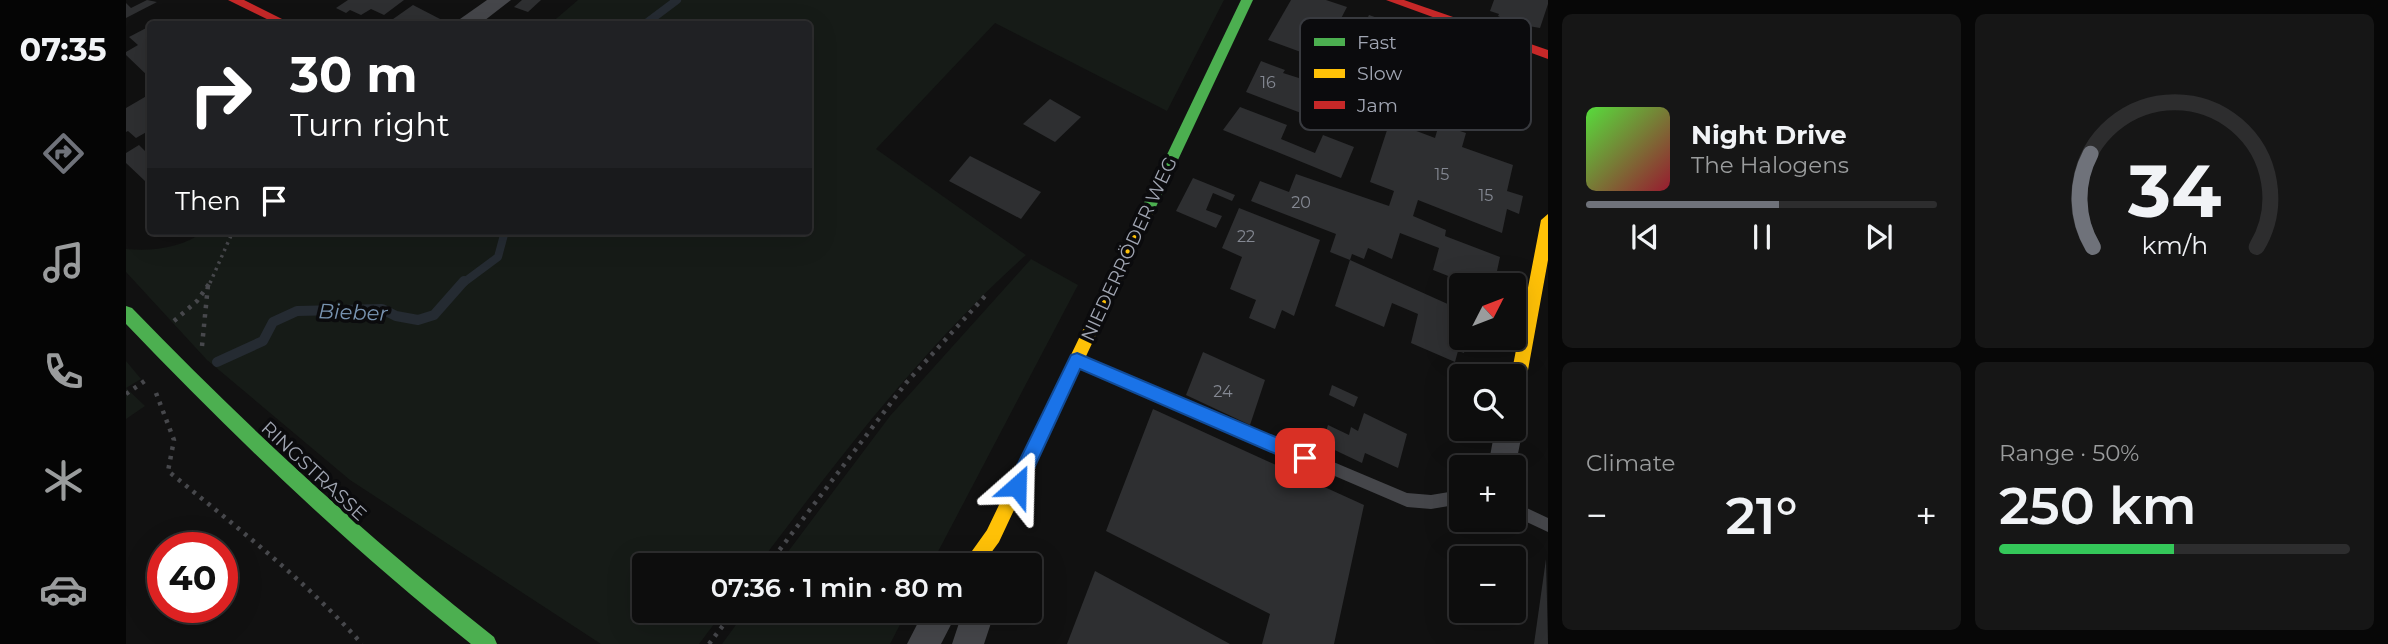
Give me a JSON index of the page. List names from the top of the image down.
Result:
{
  "streets": {
    "street": ["NIEDERRÖDER WEG", "RINGSTRASSE"]
  },
  "water": ["Bieber"],
  "house_numbers": [
    "16",
    "15",
    "15",
    "20",
    "22",
    "24"
  ],
  "legend": ["Fast", "Slow", "Jam"],
  "north": "top right",
  "page": {
    "tabs": "07:35",
    "turn": ["30 m", "Turn right"],
    "song": ["Night Drive", "The Halogens"],
    "then": "Then",
    "map_buttons": ["+", "−"],
    "tile": [
      "Climate",
      ["Range · 50%", "250 km"]
    ],
    "heat": ["−", "21°", "+"],
    "limit": "40",
    "trip": "07:36 · 1 min · 80 m",
    "gauge": ["34", "km/h"]
  }
}
